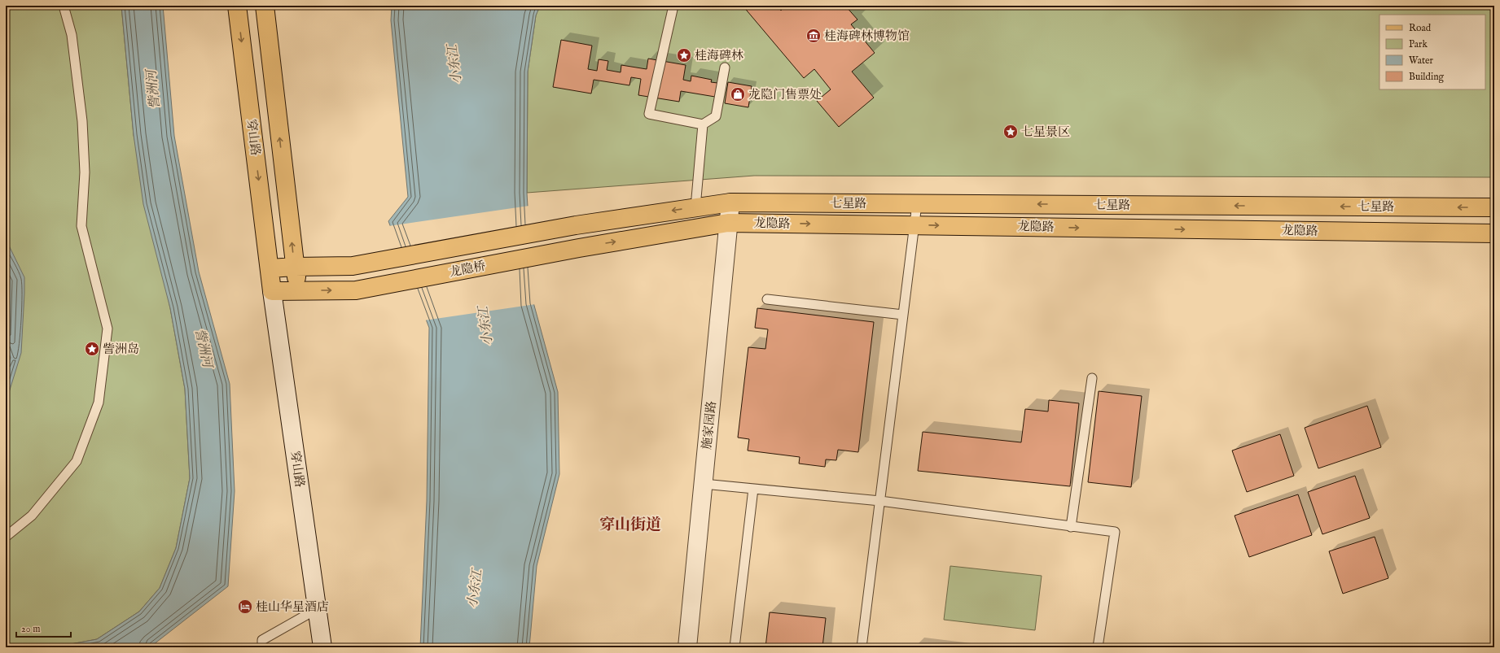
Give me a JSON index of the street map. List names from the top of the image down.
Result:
{
  "streets": {
    "main road": [
      "穿山路",
      "七星路",
      "龙隐路",
      "龙隐桥"
    ],
    "street": ["施家园路"]
  },
  "crossings": [
    ["七星路", "施家园路"],
    ["龙隐路", "龙隐桥"],
    ["龙隐路", "施家园路"]
  ],
  "one_way": ["七星路", "龙隐路"],
  "districts": ["穿山街道"],
  "water": ["小东江", "訾洲河"],
  "places": {
    "museum": ["桂海碑林博物馆"],
    "place": ["桂海碑林", "七星景区", "訾洲岛"],
    "shop": ["龙隐门售票处"],
    "hotel": ["桂山华星酒店"]
  },
  "legend": [
    "Road",
    "Park",
    "Water",
    "Building"
  ],
  "scale_bar": "20 m"
}
